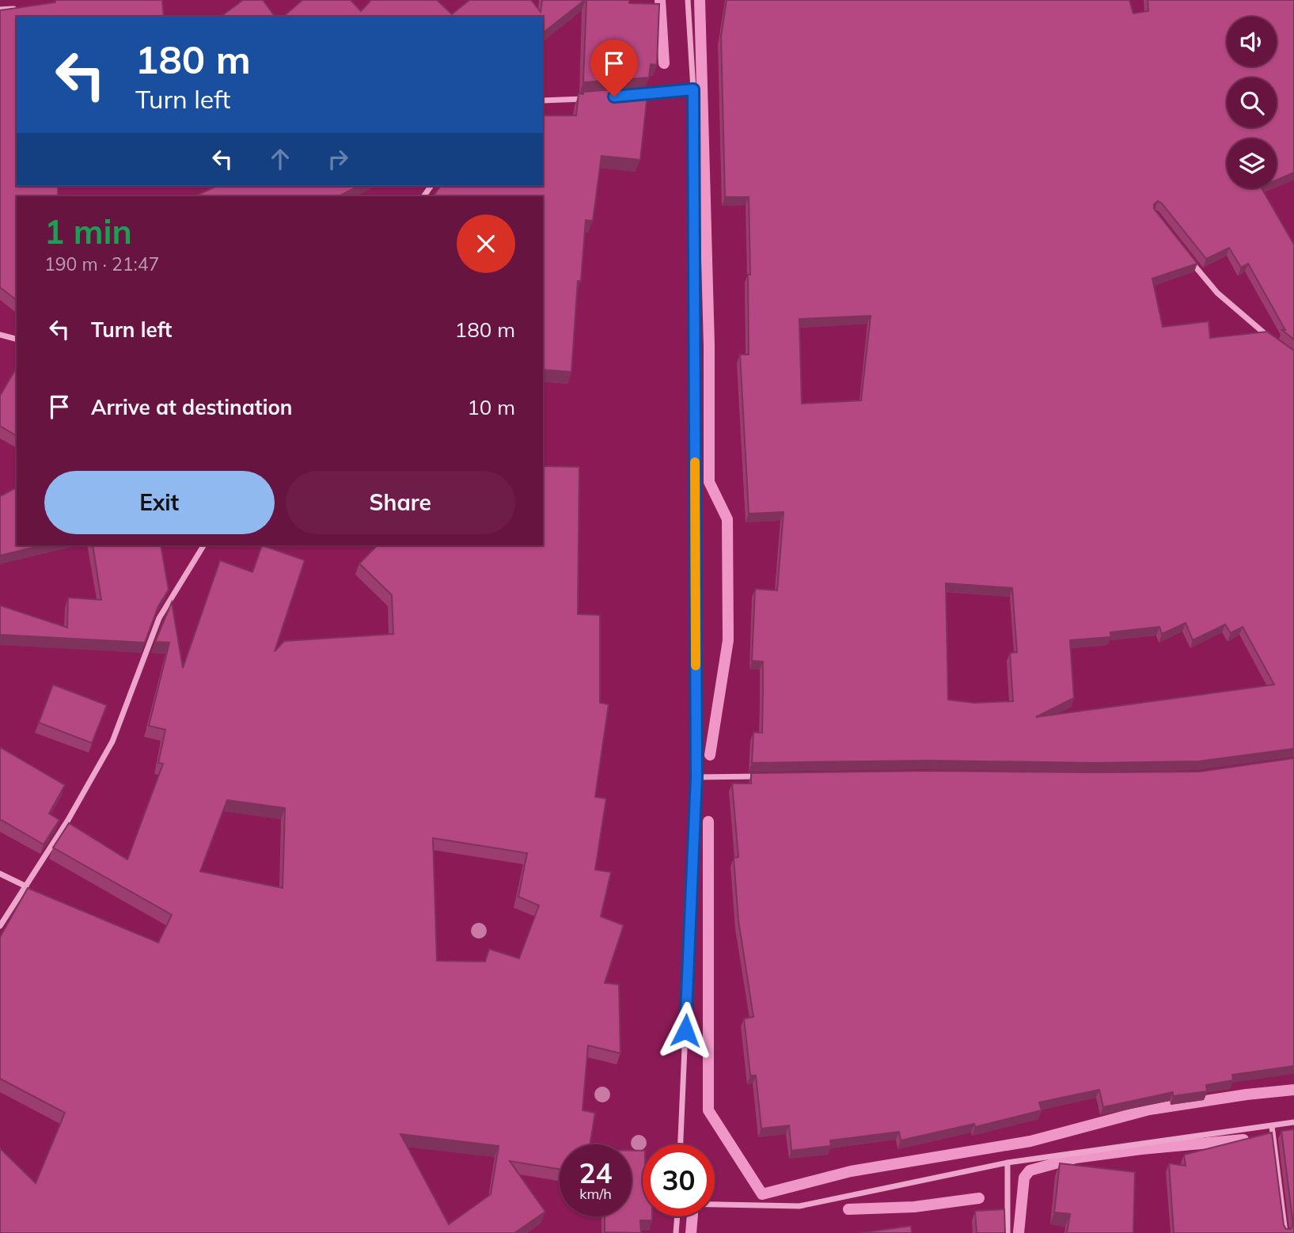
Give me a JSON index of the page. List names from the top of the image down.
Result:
{
  "page": {
    "turn": ["180 m", "Turn left"],
    "heading": ["1 min", "190 m · 21:47"],
    "list": [
      {
        "name": "Turn left",
        "value": "180 m"
      },
      {
        "name": "Arrive at destination",
        "value": "10 m"
      }
    ],
    "buttons": ["Exit", "Share"],
    "speed": "24 km/h",
    "limit": "30"
  }
}
